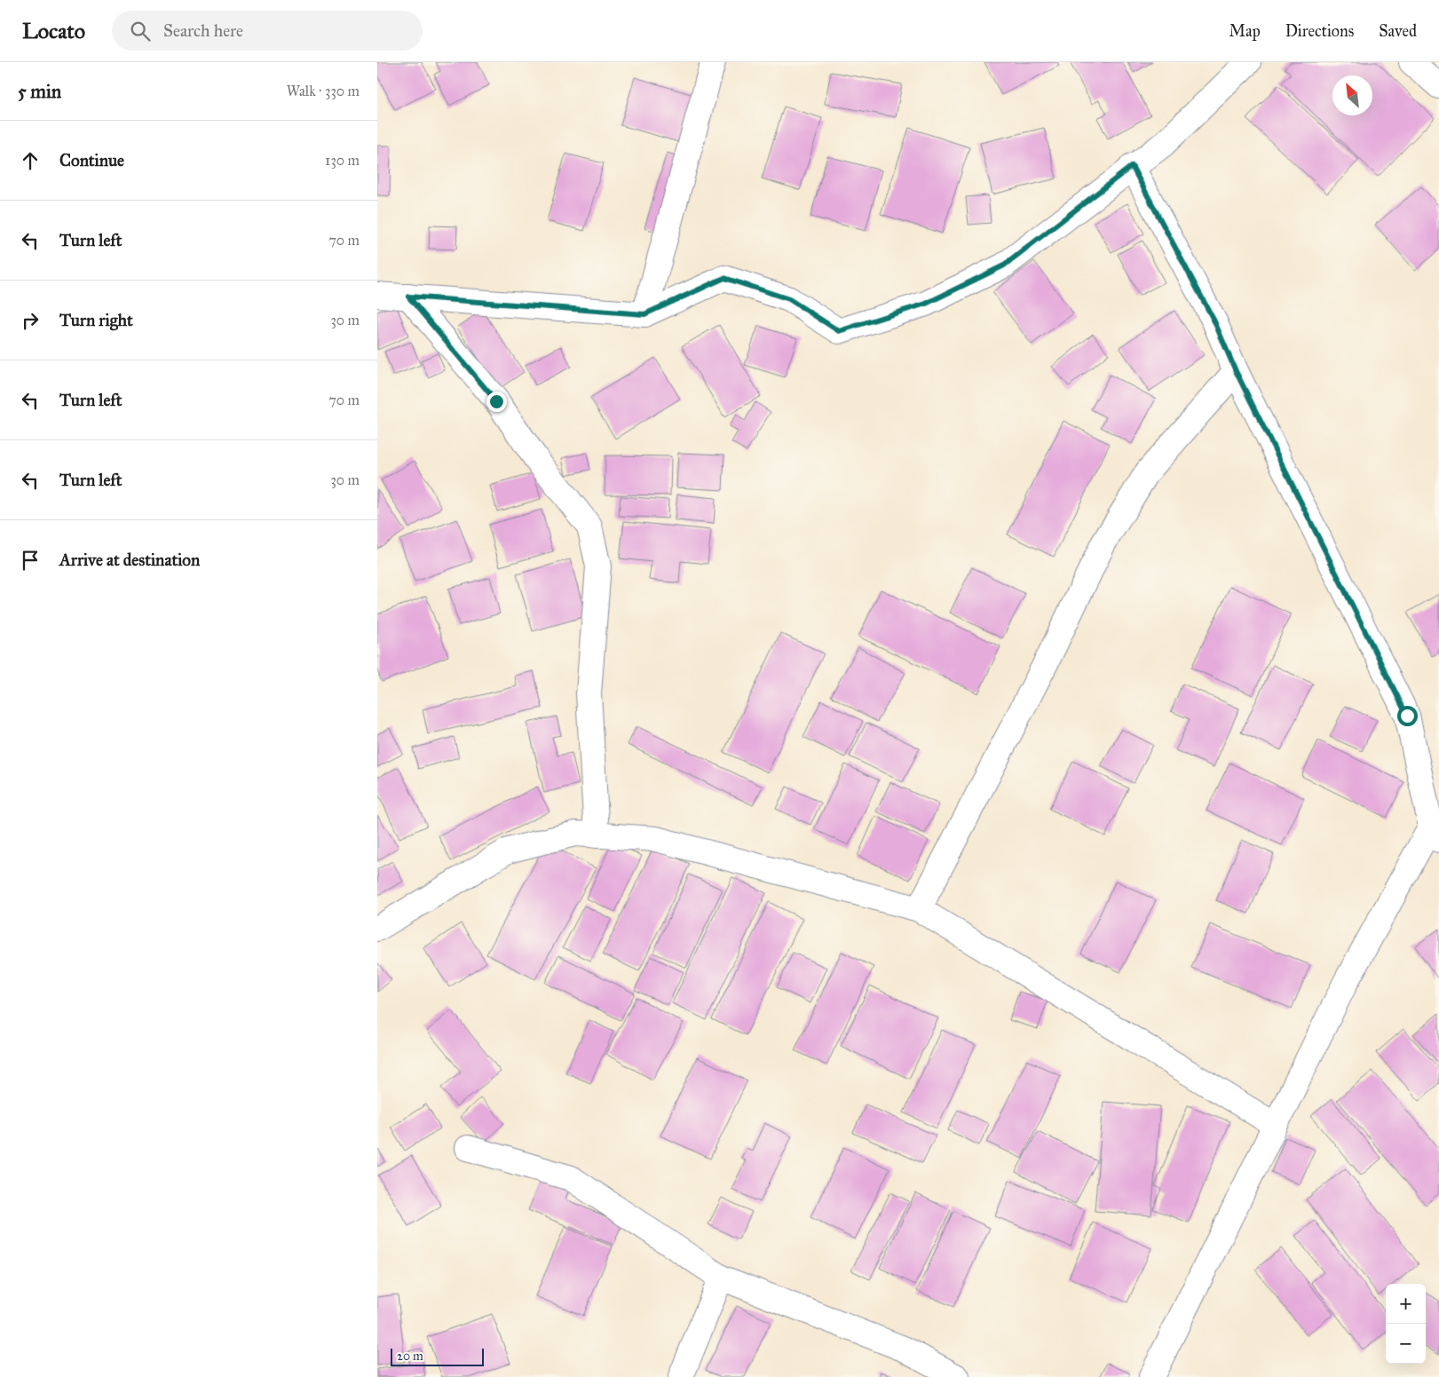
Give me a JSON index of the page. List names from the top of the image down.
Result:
{
  "scale_bar": "20 m",
  "north": "top left",
  "page": {
    "header": "Locato",
    "search": "Search here",
    "nav": ["Map", "Directions", "Saved"],
    "heading": ["5 min", "Walk · 330 m"],
    "list": [
      ["Continue", "130 m"],
      ["Turn left", "70 m"],
      ["Turn right", "30 m"],
      ["Turn left", "70 m"],
      ["Turn left", "30 m"],
      "Arrive at destination"
    ],
    "map_buttons": ["+", "−"],
    "scale": "20 m"
  }
}
